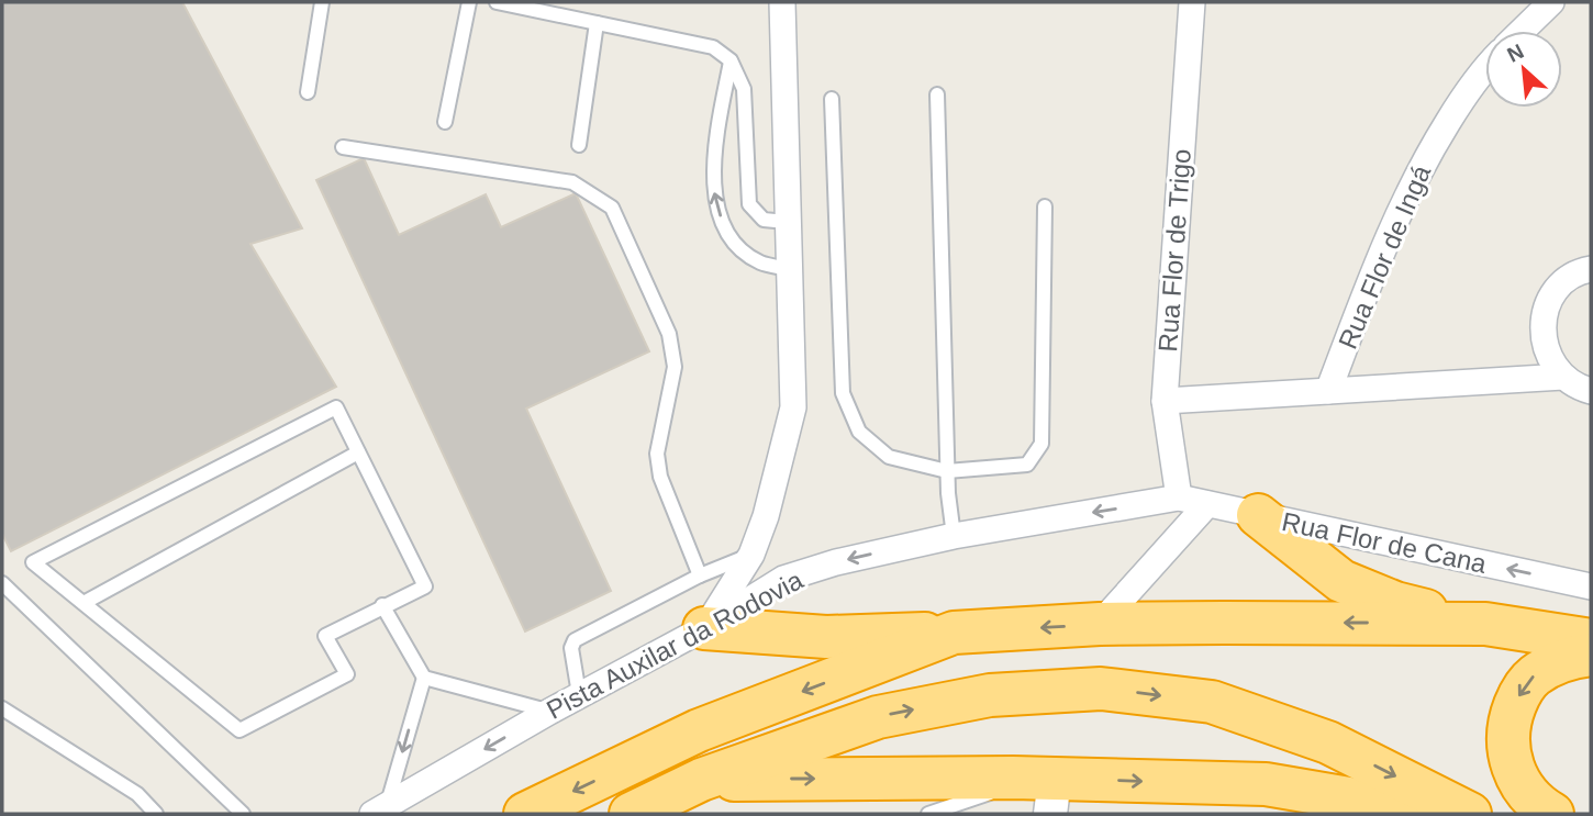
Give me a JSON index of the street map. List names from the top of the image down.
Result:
{
  "streets": {
    "street": [
      "Rua Flor de Trigo",
      "Rua Flor de Ingá",
      "Rua Flor de Cana",
      "Pista Auxilar da Rodovia"
    ]
  },
  "crossings": [
    ["Rua Flor de Trigo", "Rua Flor de Cana"],
    ["Rua Flor de Trigo", "Pista Auxilar da Rodovia"],
    ["Rua Flor de Cana", "Pista Auxilar da Rodovia"]
  ],
  "one_way": ["Pista Auxilar da Rodovia"],
  "north": "top left"
}
